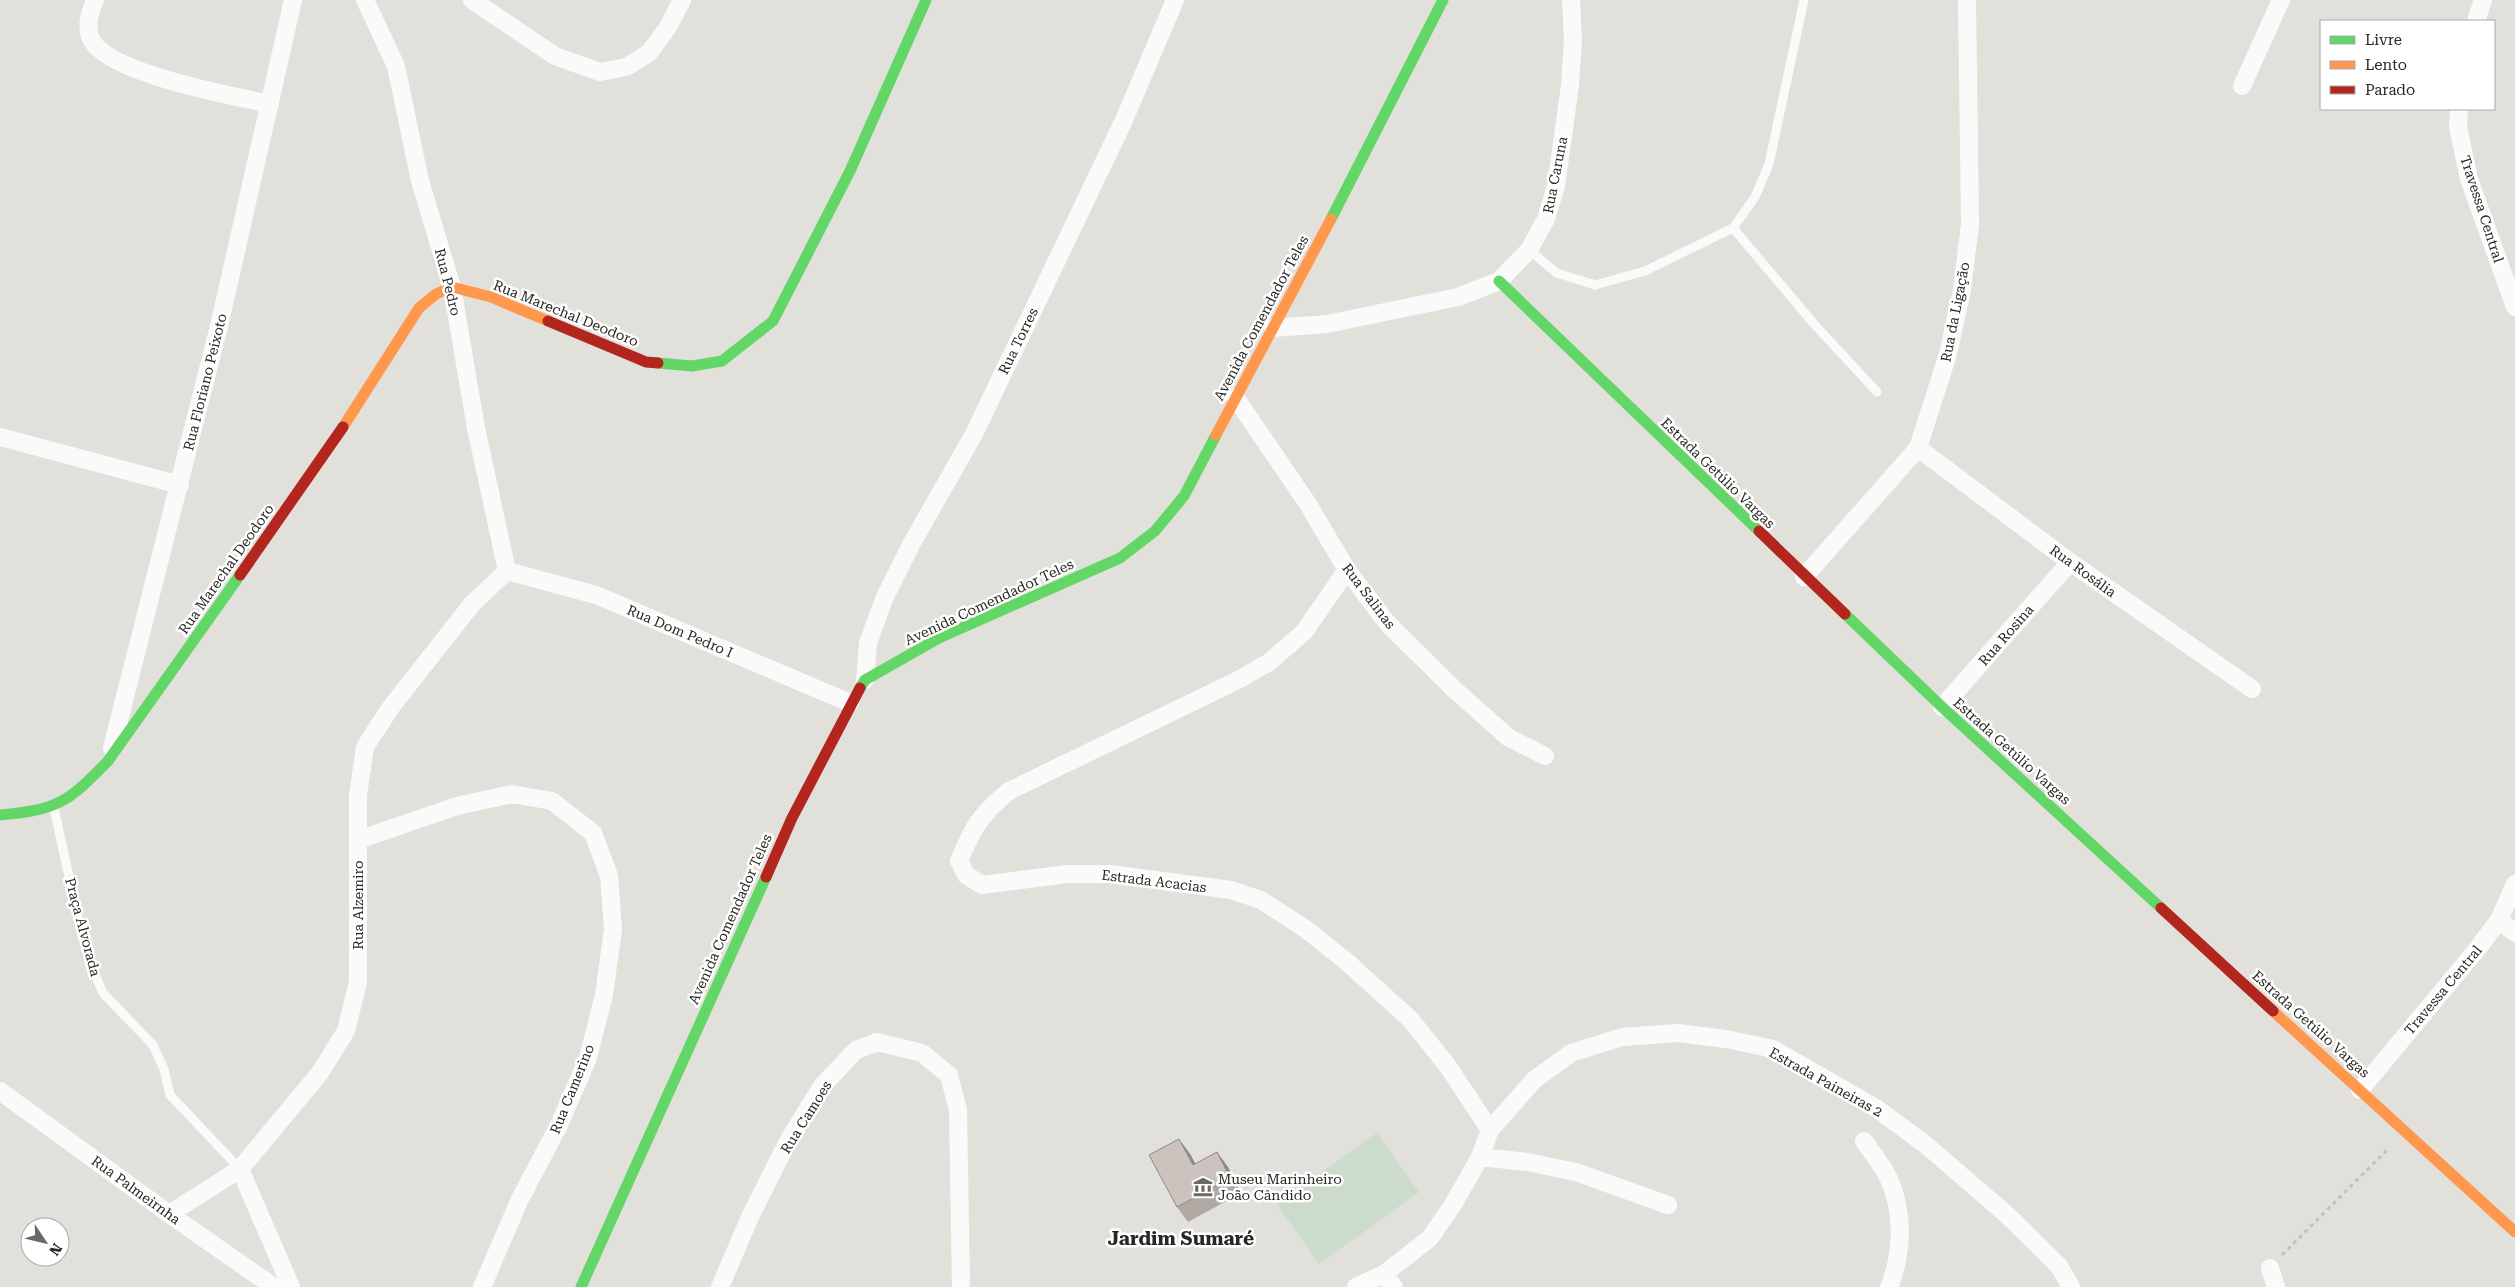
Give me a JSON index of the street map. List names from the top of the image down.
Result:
{
  "streets": {
    "main road": ["Rua Marechal Deodoro", "Avenida Comendador Teles", "Estrada Getúlio Vargas"],
    "street": [
      "Rua Caruna",
      "Travessa Central",
      "Rua Pedro",
      "Rua da Ligação",
      "Rua Torres",
      "Rua Floriano Peixoto",
      "Rua Rosália",
      "Rua Salinas",
      "Rua Dom Pedro I",
      "Rua Rosina",
      "Estrada Acacias",
      "Rua Alzemiro",
      "Praça Alvorada",
      "Estrada Paineiras 2",
      "Rua Camerino",
      "Rua Camoes",
      "Rua Palmeirnha"
    ]
  },
  "crossings": [
    ["Rua Caruna", "Avenida Comendador Teles"],
    ["Rua Caruna", "Estrada Getúlio Vargas"],
    ["Travessa Central", "Estrada Getúlio Vargas"],
    ["Rua Pedro", "Rua Marechal Deodoro"],
    ["Rua Pedro", "Rua Dom Pedro I"],
    ["Rua Pedro", "Rua Alzemiro"],
    ["Rua da Ligação", "Estrada Getúlio Vargas"],
    ["Rua da Ligação", "Rua Rosália"],
    ["Rua Marechal Deodoro", "Rua Floriano Peixoto"],
    ["Rua Marechal Deodoro", "Praça Alvorada"],
    ["Avenida Comendador Teles", "Rua Torres"],
    ["Avenida Comendador Teles", "Rua Salinas"],
    ["Avenida Comendador Teles", "Rua Dom Pedro I"],
    ["Estrada Getúlio Vargas", "Rua Rosina"],
    ["Rua Rosália", "Rua Rosina"],
    ["Rua Salinas", "Estrada Acacias"],
    ["Rua Dom Pedro I", "Rua Alzemiro"],
    ["Estrada Acacias", "Estrada Paineiras 2"],
    ["Rua Alzemiro", "Praça Alvorada"],
    ["Rua Alzemiro", "Rua Camerino"],
    ["Rua Alzemiro", "Rua Palmeirnha"]
  ],
  "districts": ["Jardim Sumaré"],
  "places": {
    "museum": ["Museu Marinheiro João Cândido"]
  },
  "legend": ["Livre", "Lento", "Parado"],
  "north": "bottom right"
}
